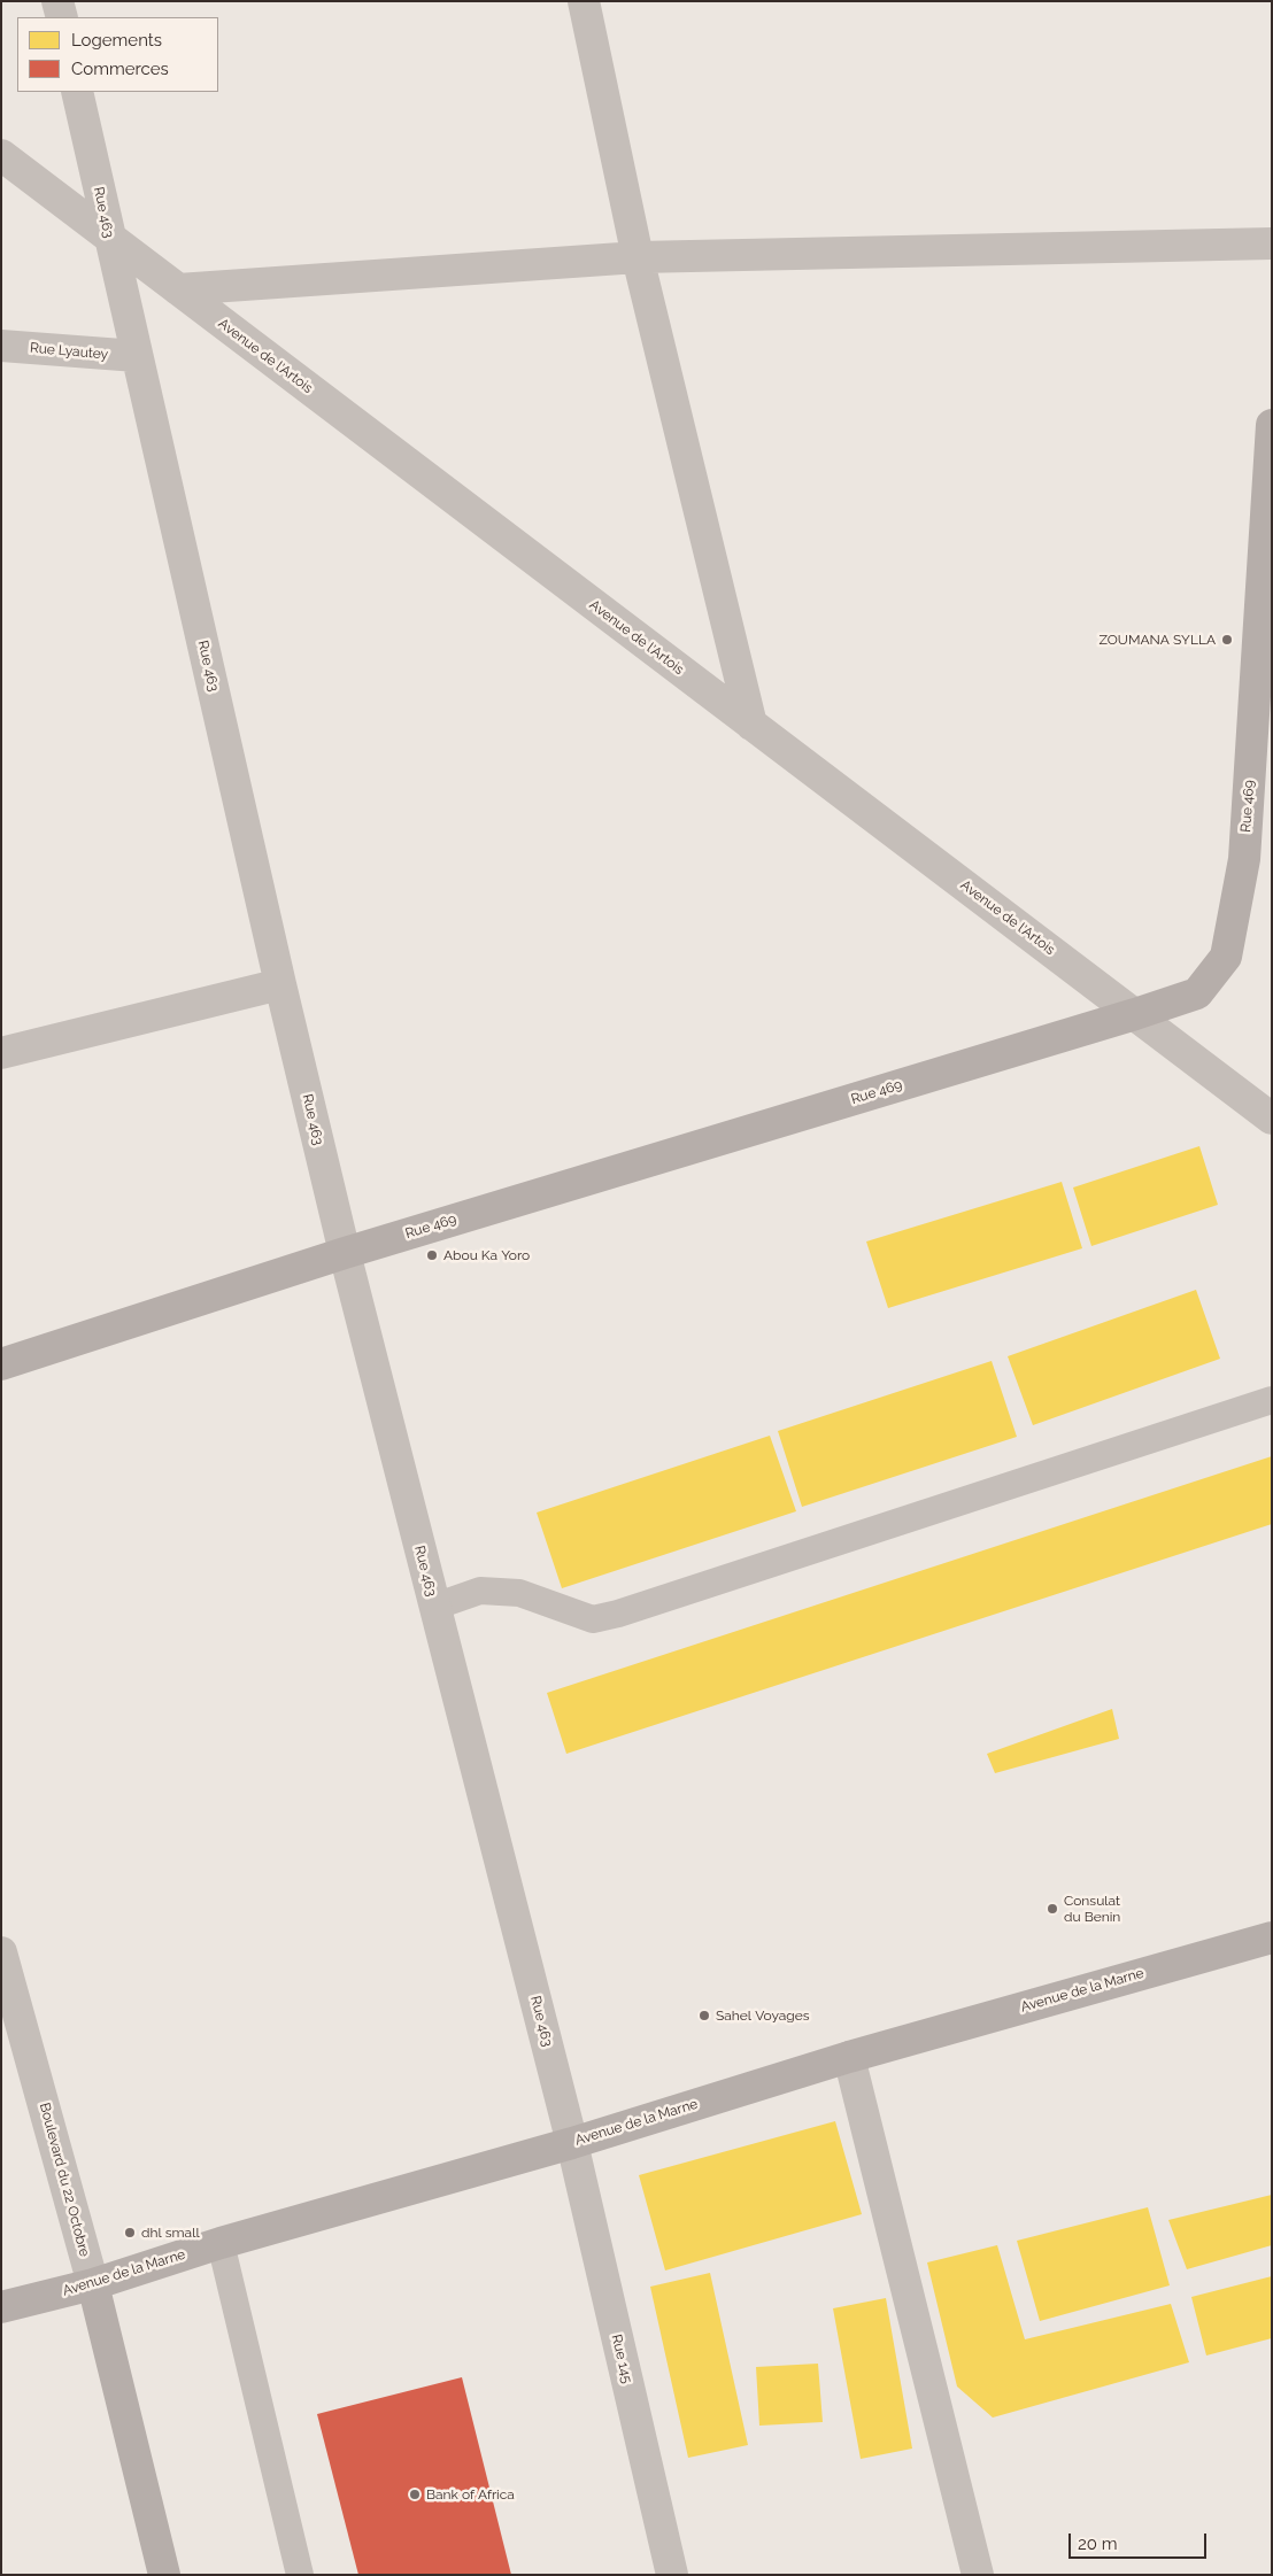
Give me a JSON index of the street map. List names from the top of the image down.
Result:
{
  "streets": {
    "street": [
      "Rue 463",
      "Rue Lyautey",
      "Avenue de l'Artois",
      "Rue 469",
      "Avenue de la Marne",
      "Boulevard du 22 Octobre",
      "Rue 145"
    ]
  },
  "crossings": [
    ["Rue 463", "Rue Lyautey"],
    ["Rue 463", "Avenue de l'Artois"],
    ["Rue 463", "Rue 469"],
    ["Rue 463", "Avenue de la Marne"],
    ["Rue 463", "Rue 145"],
    ["Avenue de l'Artois", "Rue 469"],
    ["Avenue de la Marne", "Boulevard du 22 Octobre"],
    ["Avenue de la Marne", "Rue 145"]
  ],
  "places": [
    "ZOUMANA SYLLA",
    "Abou Ka Yoro",
    "Consulat du Benin",
    "Sahel Voyages",
    "dhl small",
    "Bank of Africa"
  ],
  "legend": ["Logements", "Commerces"],
  "scale_bar": "20 m"
}
